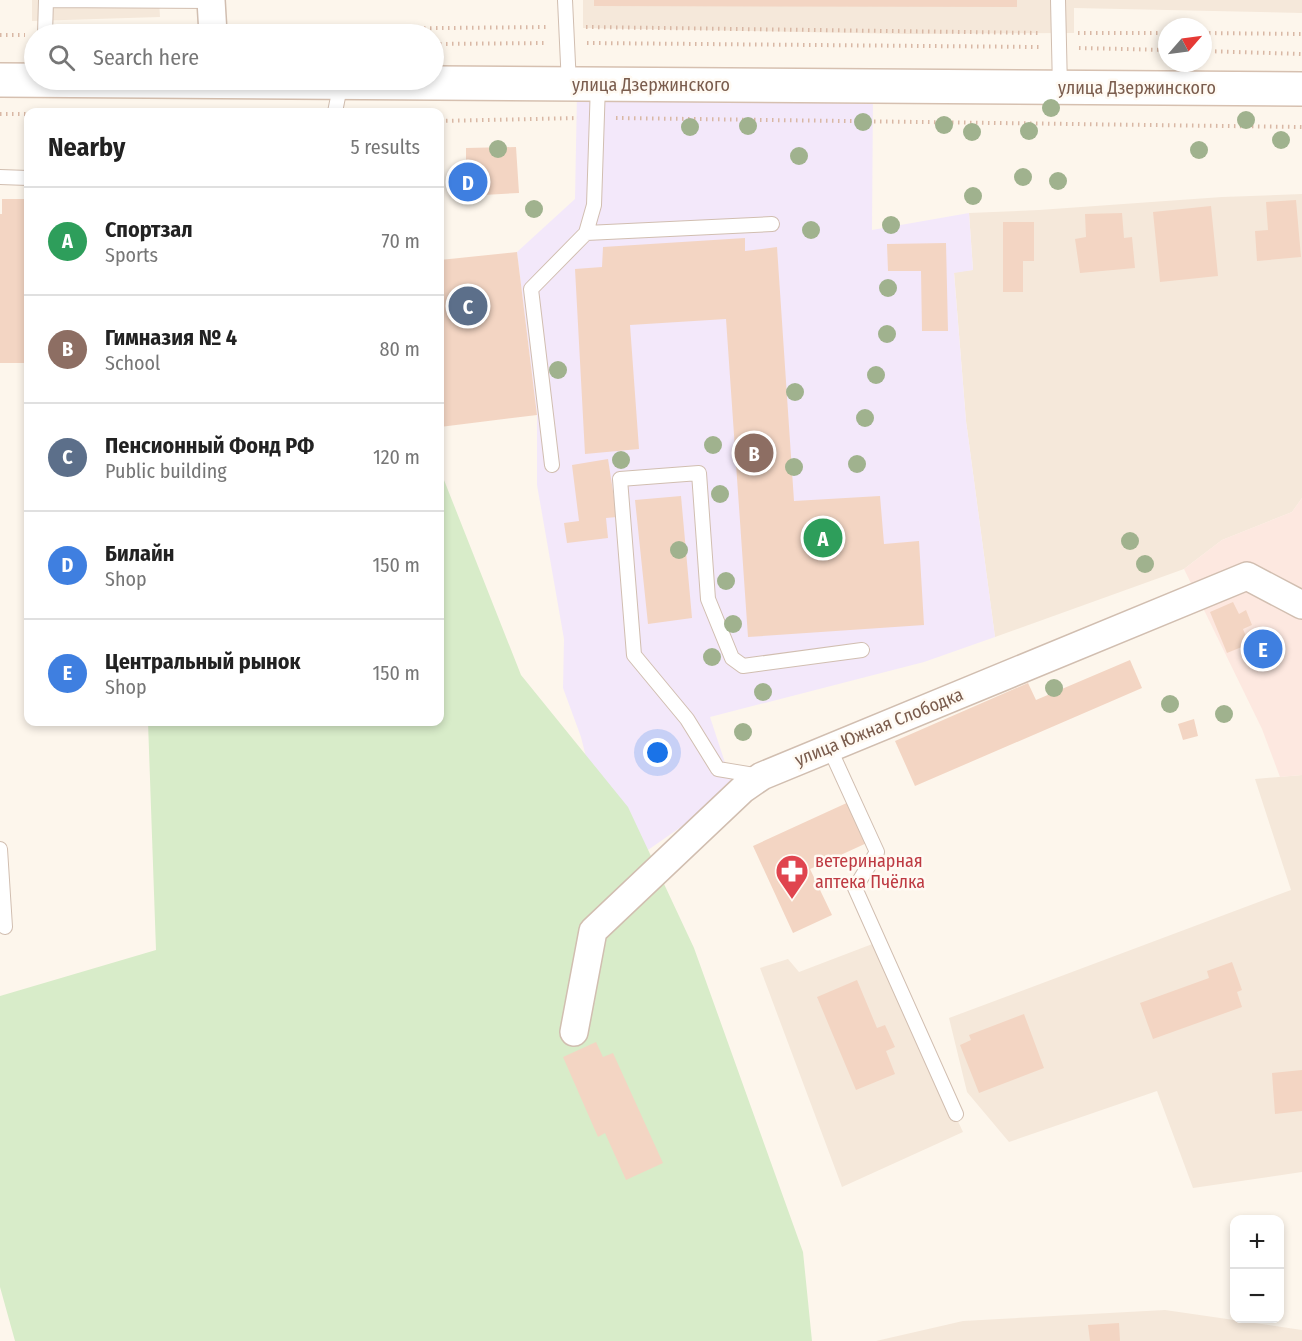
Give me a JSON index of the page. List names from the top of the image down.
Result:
{
  "streets": {
    "main road": ["улица Дзержинского"],
    "street": ["улица Южная Слободка"]
  },
  "places": {
    "pharmacy": ["ветеринарная аптека Пчёлка"]
  },
  "north": "top right",
  "page": {
    "search": "Search here",
    "heading": ["Nearby", "5 results"],
    "pins": [
      "D",
      "C",
      "B",
      "A",
      "E"
    ],
    "list": [
      {
        "mark": "A",
        "name": "Спортзал",
        "note": "Sports",
        "value": "70 m"
      },
      {
        "mark": "B",
        "name": "Гимназия № 4",
        "note": "School",
        "value": "80 m"
      },
      {
        "mark": "C",
        "name": "Пенсионный Фонд РФ",
        "note": "Public building",
        "value": "120 m"
      },
      {
        "mark": "D",
        "name": "Билайн",
        "note": "Shop",
        "value": "150 m"
      },
      {
        "mark": "E",
        "name": "Центральный рынок",
        "note": "Shop",
        "value": "150 m"
      }
    ],
    "map_buttons": ["+", "−"]
  }
}
